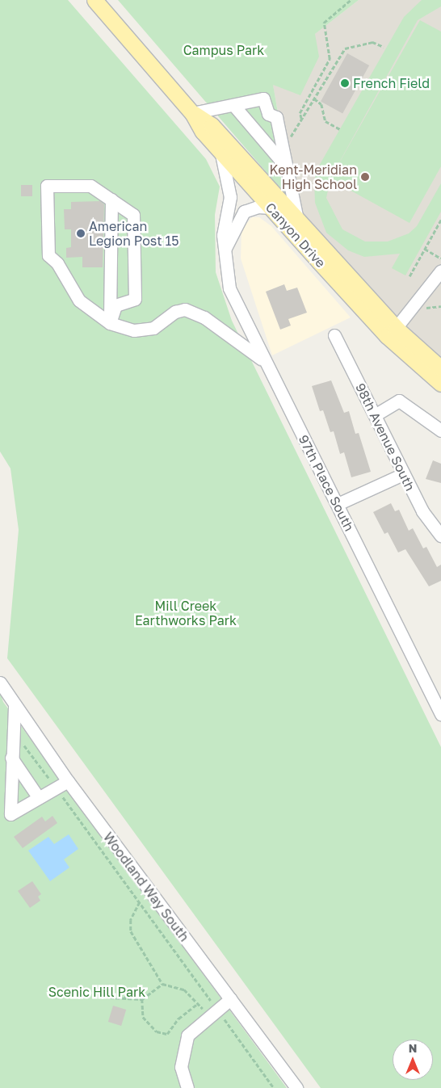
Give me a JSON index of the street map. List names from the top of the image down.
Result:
{
  "streets": {
    "main road": ["Canyon Drive"],
    "street": ["98th Avenue South", "97th Place South", "Woodland Way South"]
  },
  "crossings": [
    ["Canyon Drive", "97th Place South"]
  ],
  "parks": ["Campus Park", "Mill Creek Earthworks Park", "Scenic Hill Park"],
  "places": ["French Field", "Kent-Meridian High School", "American Legion Post 15"],
  "north": "top"
}
